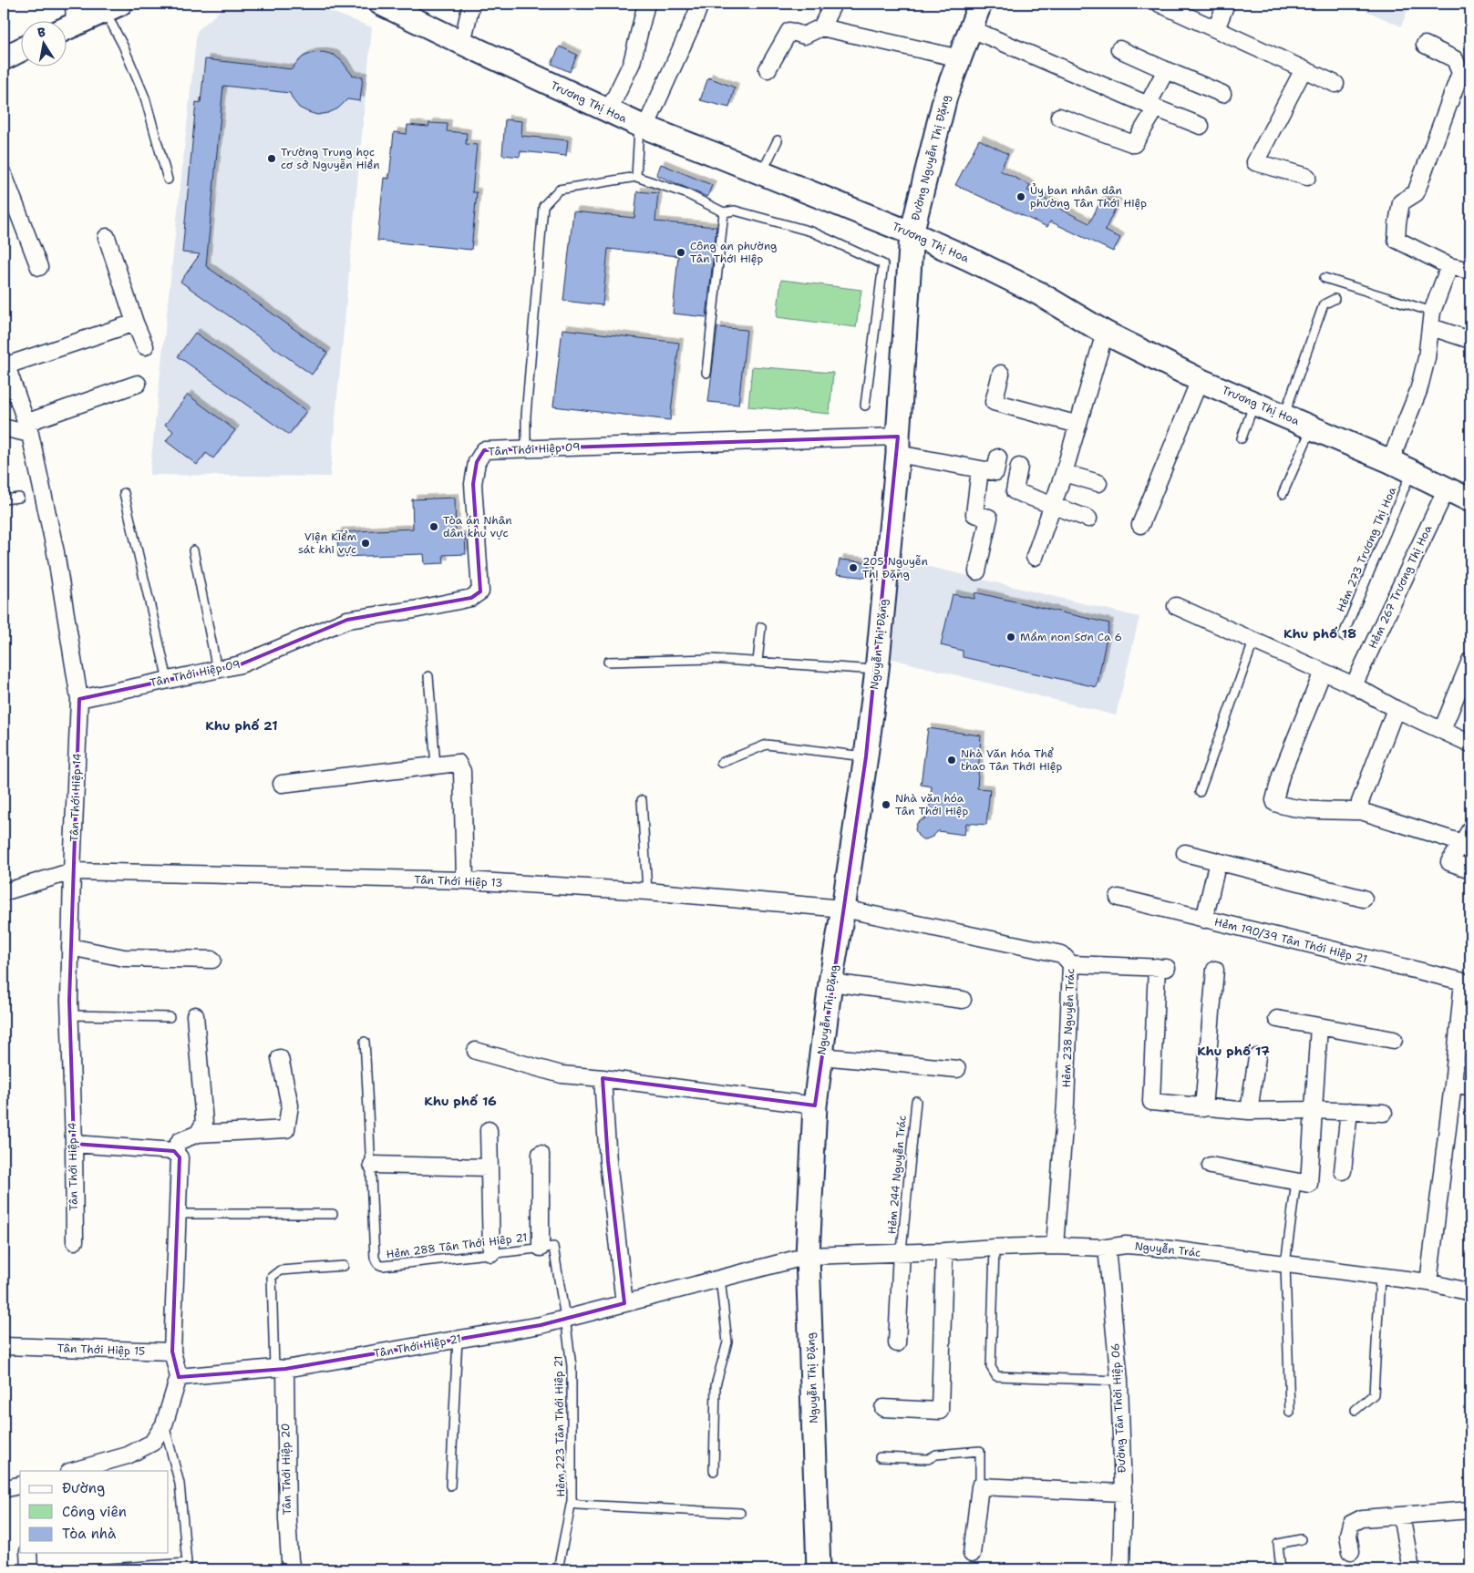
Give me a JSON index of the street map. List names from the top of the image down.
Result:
{
  "streets": {
    "street": [
      "Trương Thị Hoa",
      "Đường Nguyễn Thị Đặng",
      "Tân Thới Hiệp 09",
      "Hẻm 267 Trương Thị Hoa",
      "Nguyễn Thị Đặng",
      "Tân Thới Hiệp 14",
      "Tân Thới Hiệp 13",
      "Hẻm 190/39 Tân Thới Hiệp 21",
      "Hẻm 238 Nguyễn Trác",
      "Nguyễn Trác",
      "Tân Thới Hiệp 21",
      "Tân Thới Hiệp 15",
      "Đường Tân Thời Hiệp 06",
      "Tân Thới Hiệp 20"
    ],
    "lane": [
      "Hẻm 273 Trương Thị Hoa",
      "Hẻm 244 Nguyễn Trác",
      "Hẻm 288 Tân Thới Hiêp 21",
      "Hẻm 223 Tân Thới Hiêp 21"
    ]
  },
  "crossings": [
    ["Trương Thị Hoa", "Đường Nguyễn Thị Đặng"],
    ["Trương Thị Hoa", "Hẻm 273 Trương Thị Hoa"],
    ["Trương Thị Hoa", "Hẻm 267 Trương Thị Hoa"],
    ["Đường Nguyễn Thị Đặng", "Tân Thới Hiệp 09"],
    ["Đường Nguyễn Thị Đặng", "Nguyễn Thị Đặng"],
    ["Tân Thới Hiệp 09", "Nguyễn Thị Đặng"],
    ["Tân Thới Hiệp 09", "Tân Thới Hiệp 14"],
    ["Nguyễn Thị Đặng", "Tân Thới Hiệp 13"],
    ["Nguyễn Thị Đặng", "Hẻm 238 Nguyễn Trác"],
    ["Nguyễn Thị Đặng", "Nguyễn Trác"],
    ["Nguyễn Thị Đặng", "Tân Thới Hiệp 21"],
    ["Tân Thới Hiệp 14", "Tân Thới Hiệp 13"],
    ["Tân Thới Hiệp 13", "Hẻm 238 Nguyễn Trác"],
    ["Hẻm 238 Nguyễn Trác", "Nguyễn Trác"],
    ["Hẻm 244 Nguyễn Trác", "Nguyễn Trác"],
    ["Hẻm 288 Tân Thới Hiêp 21", "Tân Thới Hiệp 21"],
    ["Hẻm 288 Tân Thới Hiêp 21", "Hẻm 223 Tân Thới Hiêp 21"],
    ["Nguyễn Trác", "Tân Thới Hiệp 21"],
    ["Nguyễn Trác", "Đường Tân Thời Hiệp 06"],
    ["Tân Thới Hiệp 21", "Hẻm 223 Tân Thới Hiêp 21"],
    ["Tân Thới Hiệp 21", "Tân Thới Hiệp 20"]
  ],
  "districts": [
    "Khu phố 18",
    "Khu phố 21",
    "Khu phố 17",
    "Khu phố 16"
  ],
  "places": [
    "Trường Trung học cơ sở Nguyễn Hiền",
    "Ủy ban nhân dân phường Tân Thới Hiệp",
    "Công an phường Tân Thới Hiệp",
    "Tòa án Nhân dân khu vực",
    "Viện Kiểm sát khi vực",
    "205 Nguyễn Thị Đặng",
    "Mầm non Sơn Ca 6",
    "Nhà Văn hóa Thể thao Tân Thới Hiệp",
    "Nhà văn hóa Tân Thới Hiệp"
  ],
  "legend": ["Đường", "Công viên", "Tòa nhà"],
  "north": "top"
}
